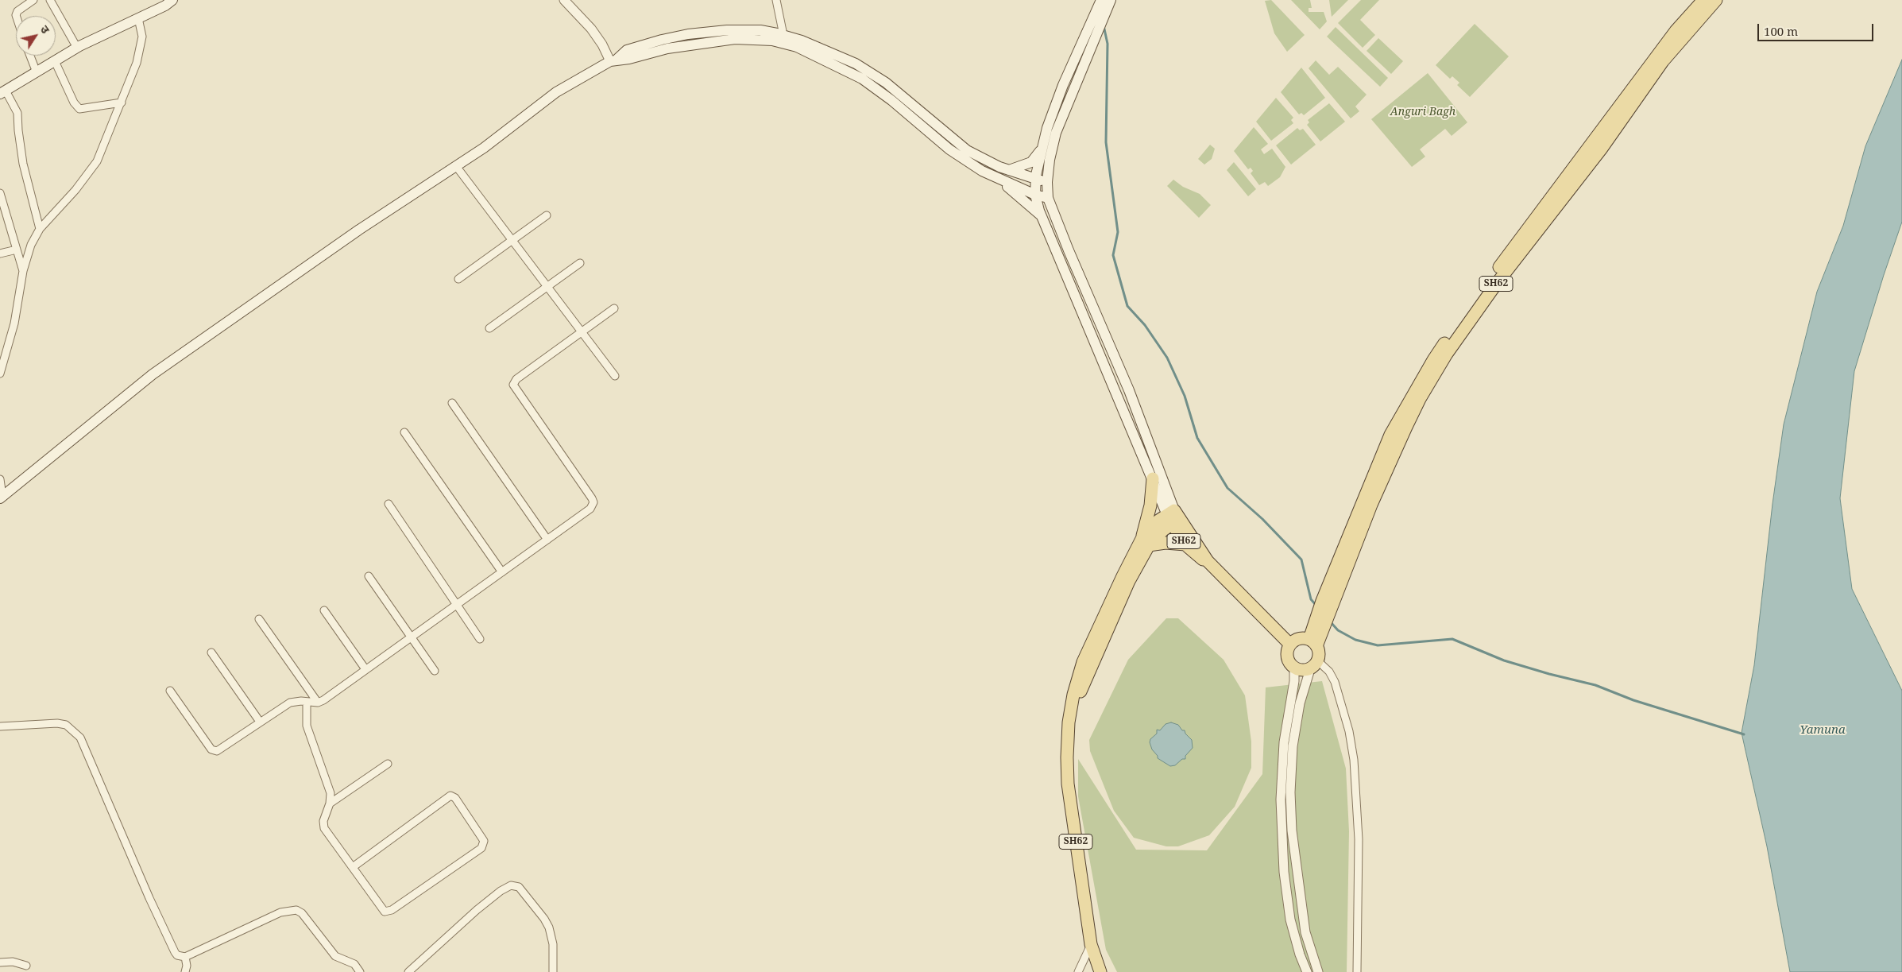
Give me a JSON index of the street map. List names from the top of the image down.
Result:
{
  "streets": {
    "main road": ["SH62"]
  },
  "water": ["Yamuna"],
  "parks": ["Anguri Bagh"],
  "scale_bar": "100 m",
  "north": "top right"
}
